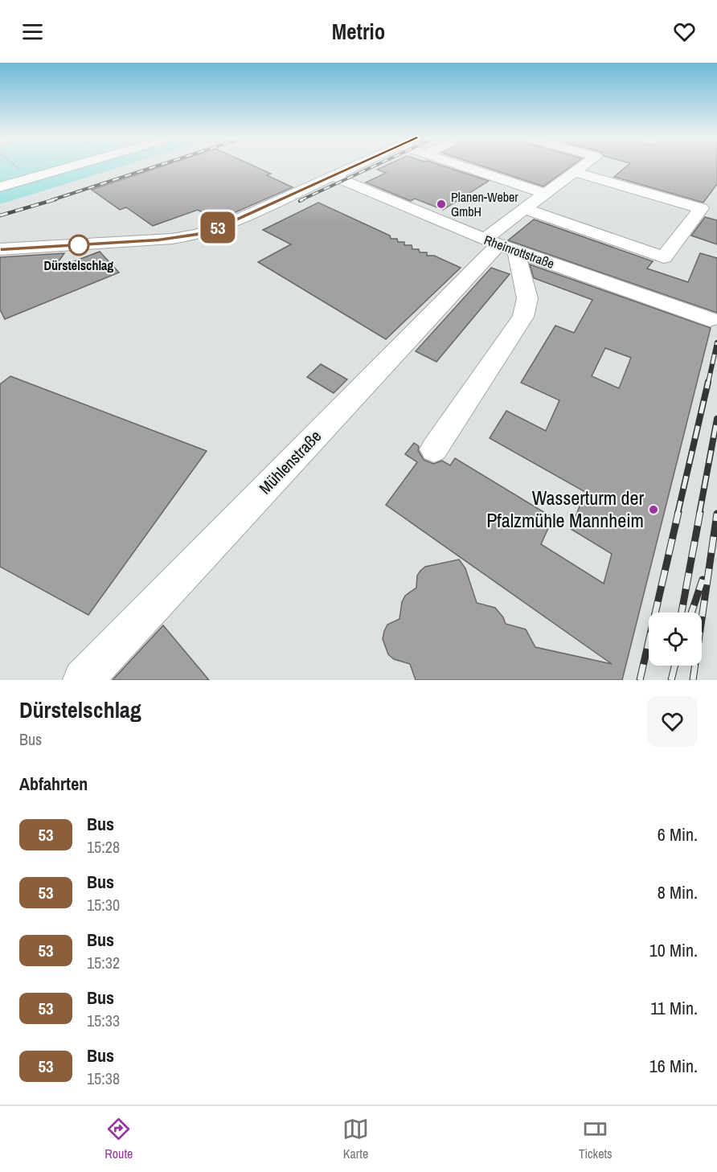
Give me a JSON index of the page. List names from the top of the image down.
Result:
{
  "streets": {
    "street": ["Rheinrottstraße", "Mühlenstraße"]
  },
  "crossings": [
    ["Rheinrottstraße", "Mühlenstraße"]
  ],
  "places": ["Planen-Weber GmbH", "Dürstelschlag", "Wasserturm der Pfalzmühle Mannheim"],
  "lines": ["bus line 53"],
  "page": {
    "header": "Metrio",
    "on_map": "53",
    "heading": [
      ["Dürstelschlag", "Bus"],
      "Abfahrten"
    ],
    "list": [
      {
        "mark": "53",
        "name": "Bus",
        "note": "15:28",
        "value": "6 Min."
      },
      {
        "mark": "53",
        "name": "Bus",
        "note": "15:30",
        "value": "8 Min."
      },
      {
        "mark": "53",
        "name": "Bus",
        "note": "15:32",
        "value": "10 Min."
      },
      {
        "mark": "53",
        "name": "Bus",
        "note": "15:33",
        "value": "11 Min."
      },
      {
        "mark": "53",
        "name": "Bus",
        "note": "15:38",
        "value": "16 Min."
      }
    ],
    "tabs": ["Route", "Karte", "Tickets"]
  }
}
